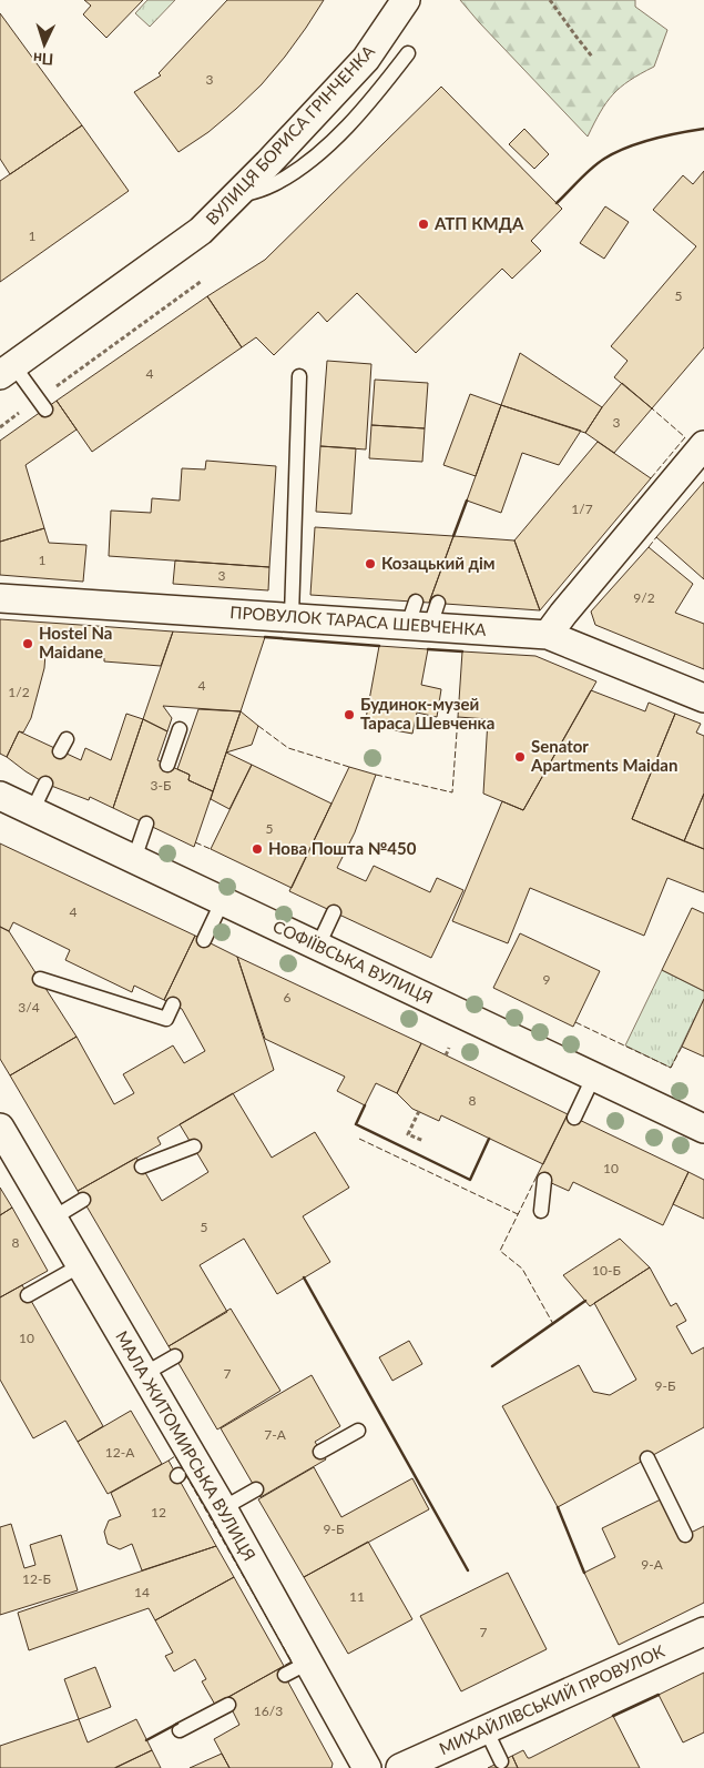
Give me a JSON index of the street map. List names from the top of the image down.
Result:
{
  "streets": {
    "street": [
      "ВУЛИЦЯ БОРИСА ГРІНЧЕНКА",
      "ПРОВУЛОК ТАРАСА ШЕВЧЕНКА",
      "СОФІЇВСЬКА ВУЛИЦЯ",
      "МАЛА ЖИТОМИРСЬКА ВУЛИЦЯ",
      "МИХАЙЛІВСЬКИЙ ПРОВУЛОК"
    ]
  },
  "places": [
    "АТП КМДА",
    "Козацький дім",
    "Hostel Na Maidane",
    "Будинок-музей Тараса Шевченка",
    "Senator Apartments Maidan",
    "Нова Пошта №450"
  ],
  "house_numbers": [
    "3",
    "1",
    "5",
    "4",
    "3",
    "1/7",
    "1",
    "3",
    "9/2",
    "4",
    "1/2",
    "3-Б",
    "5",
    "4",
    "9",
    "6",
    "3/4",
    "8",
    "10",
    "5",
    "8",
    "10-Б",
    "10",
    "7",
    "9-Б",
    "7-А",
    "12-А",
    "12",
    "9-Б",
    "9-А",
    "12-Б",
    "14",
    "11",
    "7",
    "16/3"
  ],
  "north": "bottom"
}
